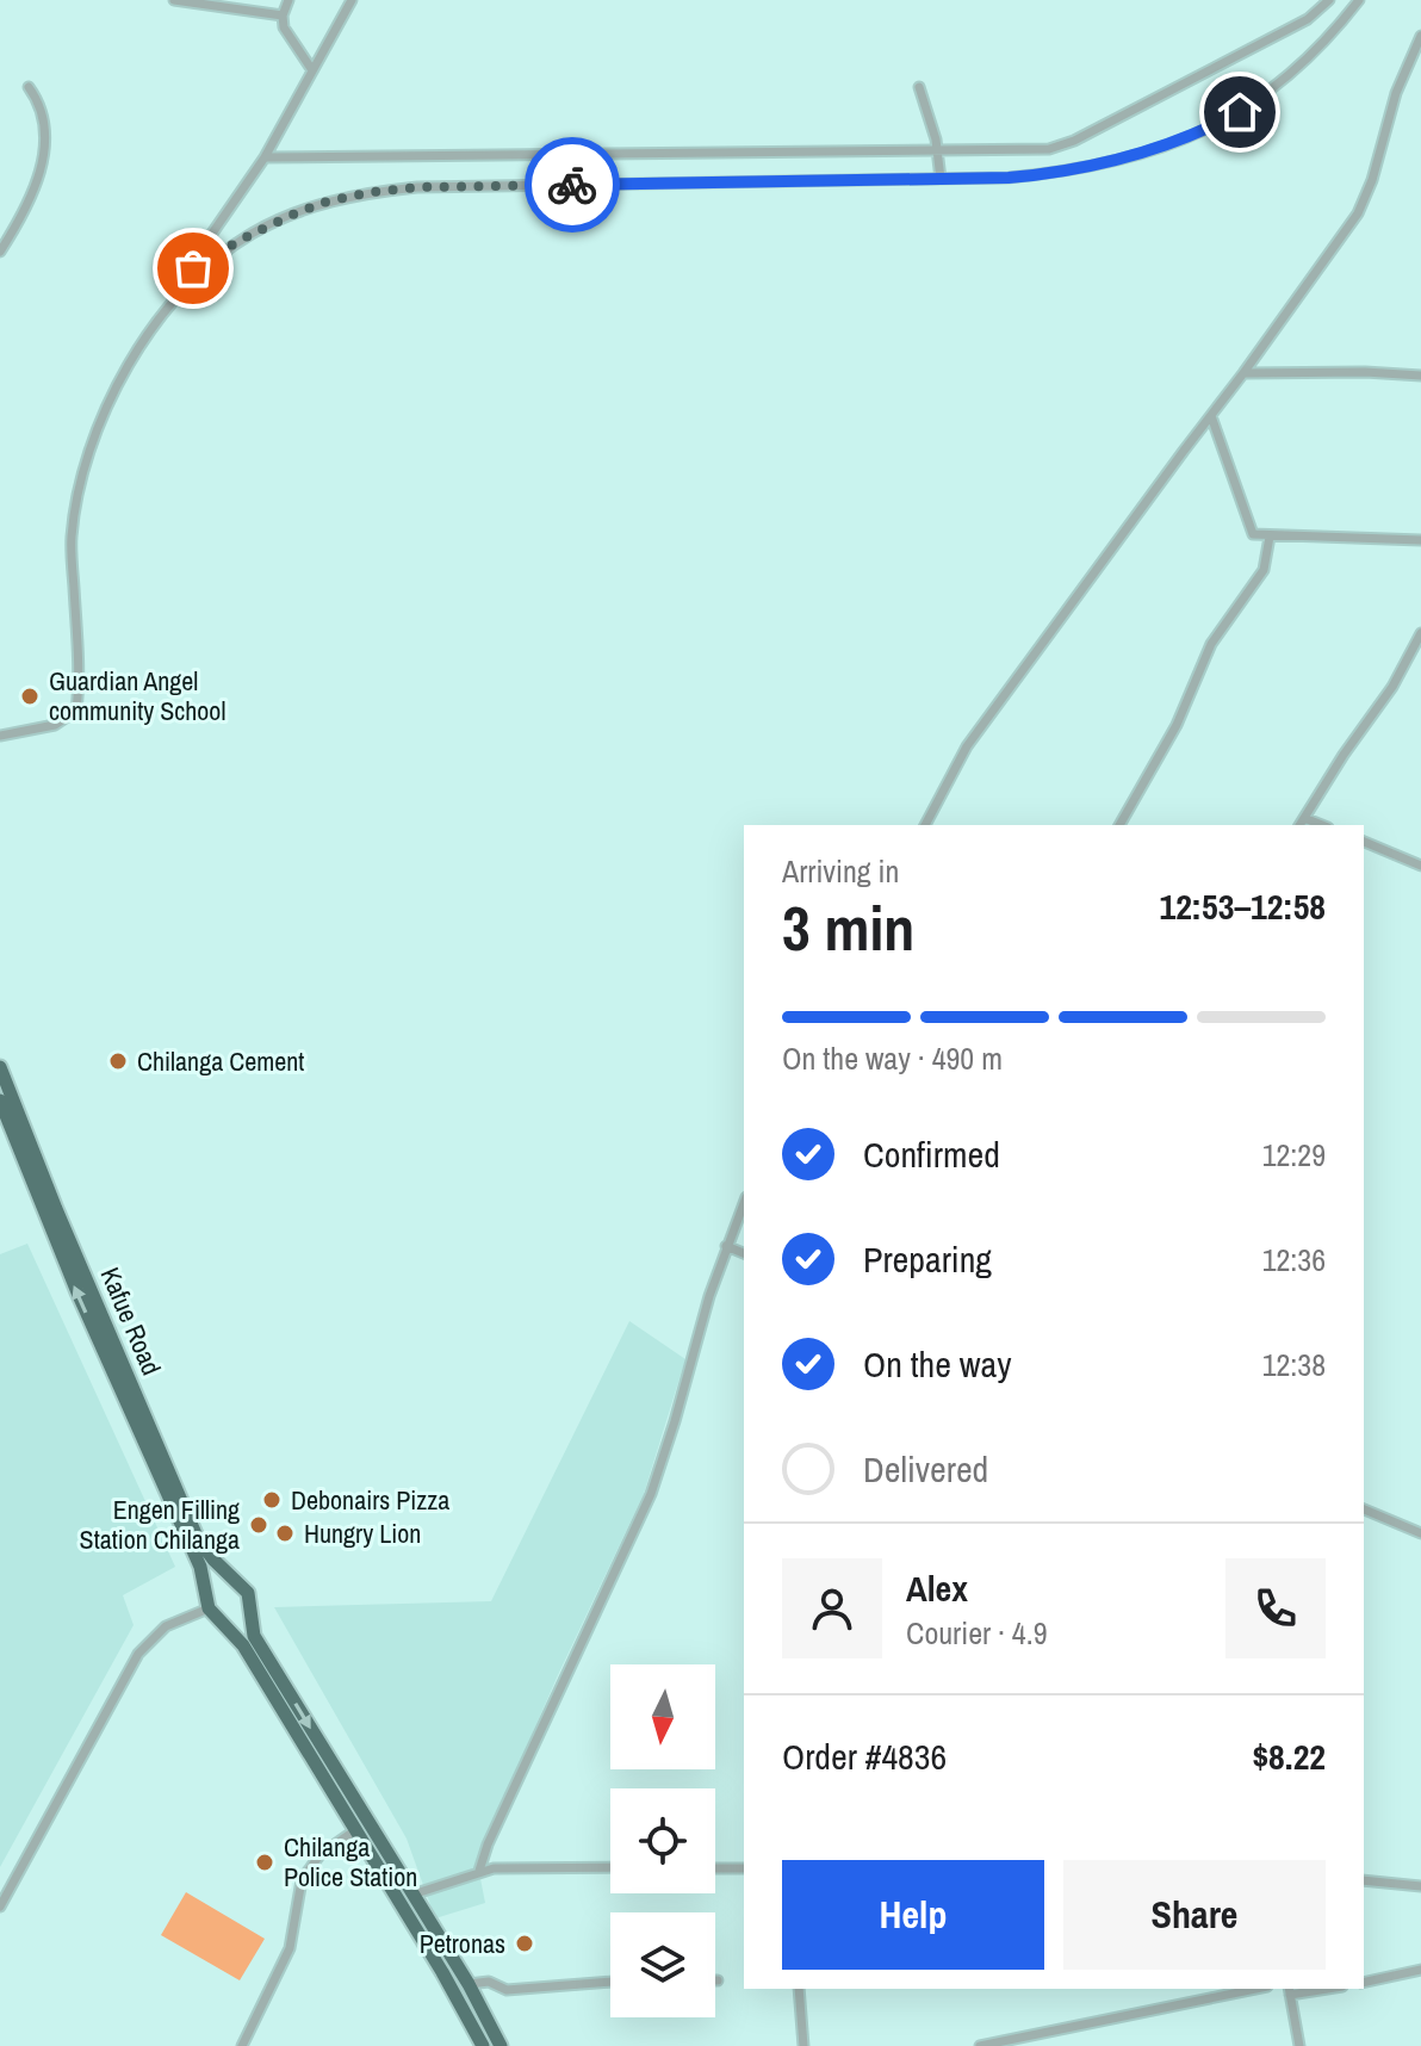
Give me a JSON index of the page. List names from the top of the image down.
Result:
{
  "streets": {
    "highway": ["Kafue Road"]
  },
  "places": [
    "Guardian Angel community School",
    "Chilanga Cement",
    "Debonairs Pizza",
    "Engen Filling Station Chilanga",
    "Hungry Lion",
    "Chilanga Police Station",
    "Petronas"
  ],
  "north": "bottom",
  "page": {
    "heading": ["3 min", "Arriving in", "12:53–12:58"],
    "panel": [
      "Alex",
      "Courier · 4.9",
      "Order #4836",
      "$8.22"
    ],
    "bar": "On the way · 490 m",
    "list": [
      ["Confirmed", "12:29"],
      ["Preparing", "12:36"],
      ["On the way", "12:38"],
      "Delivered"
    ],
    "buttons": ["Help", "Share"]
  }
}
